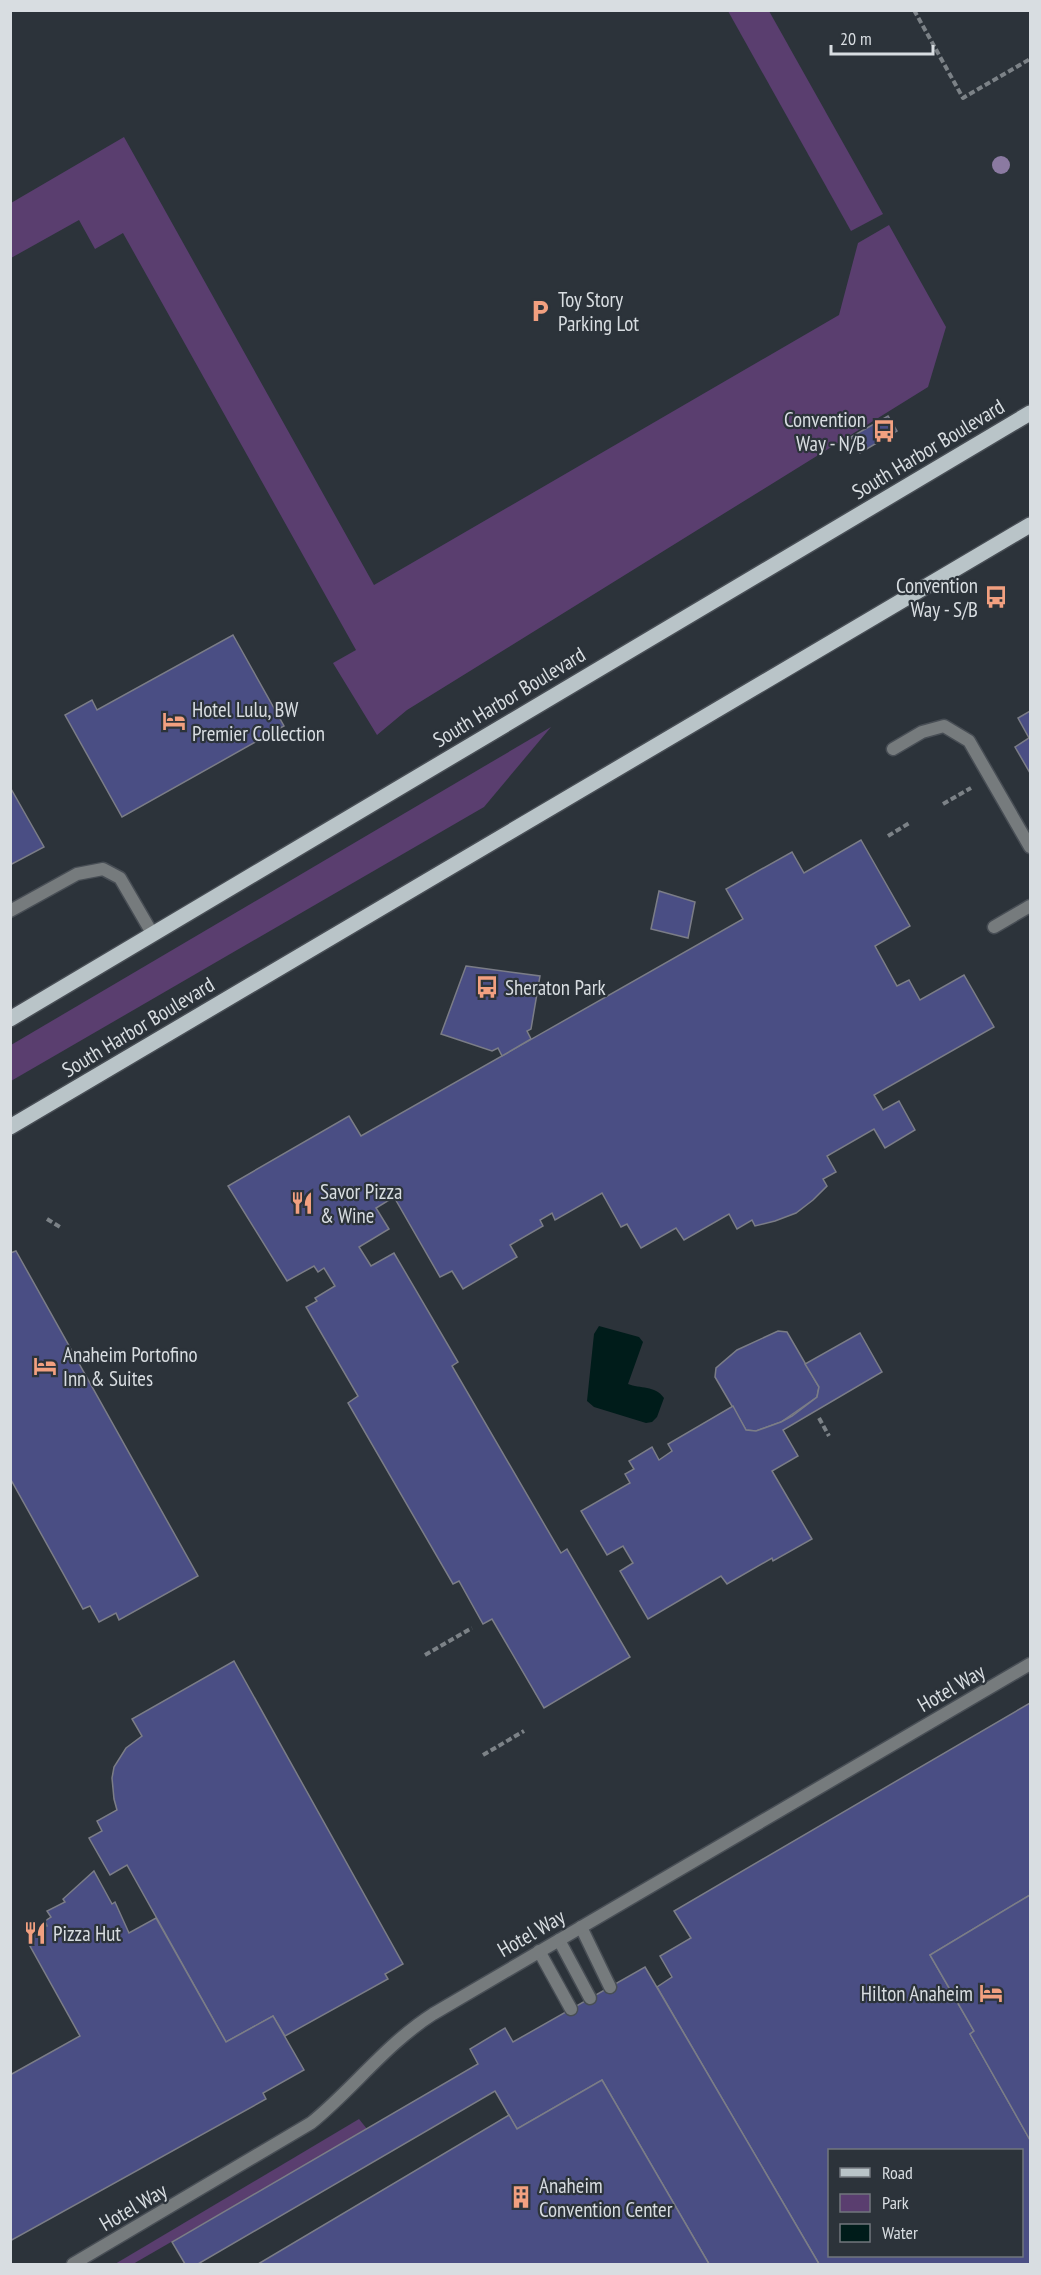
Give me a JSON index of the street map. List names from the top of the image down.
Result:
{
  "streets": {
    "main road": ["South Harbor Boulevard"],
    "street": ["Hotel Way"]
  },
  "places": {
    "parking": ["Toy Story Parking Lot"],
    "bus stop": ["Convention Way - N/B", "Convention Way - S/B", "Sheraton Park"],
    "hotel": ["Hotel Lulu, BW Premier Collection", "Anaheim Portofino Inn & Suites", "Hilton Anaheim"],
    "restaurant": ["Savor Pizza & Wine", "Pizza Hut"],
    "building": ["Anaheim Convention Center"]
  },
  "legend": ["Road", "Park", "Water"],
  "scale_bar": "20 m"
}
